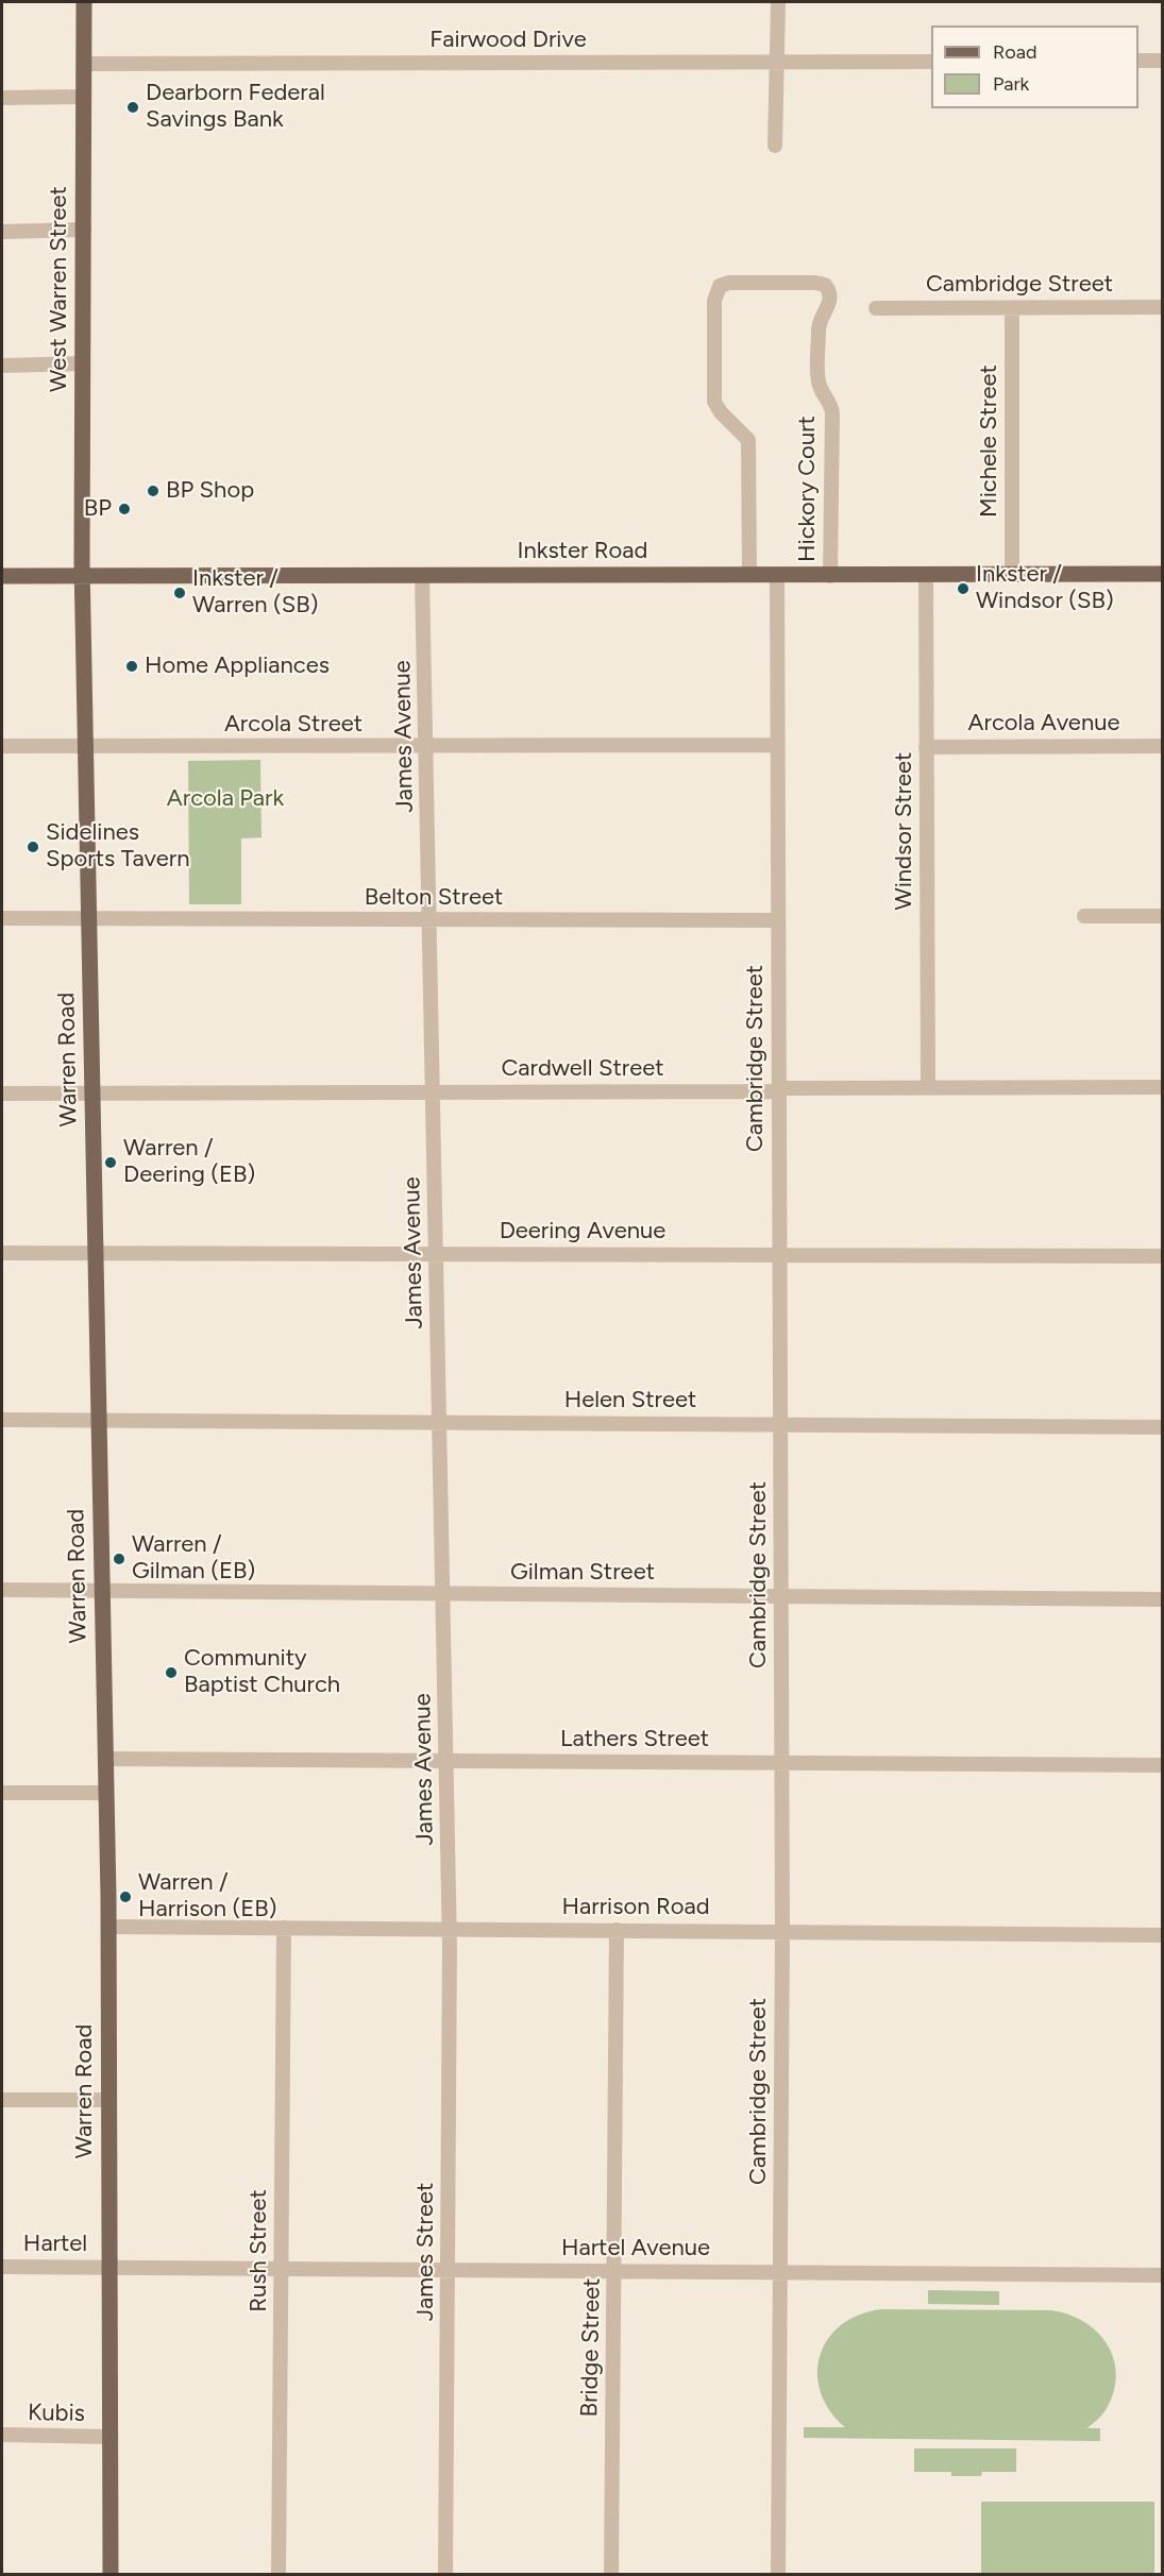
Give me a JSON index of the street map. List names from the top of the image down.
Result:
{
  "streets": {
    "main road": ["West Warren Street", "Inkster Road", "Warren Road"],
    "street": [
      "Fairwood Drive",
      "Cambridge Street",
      "Michele Street",
      "Hickory Court",
      "Arcola Avenue",
      "Arcola Street",
      "James Avenue",
      "Windsor Street",
      "Belton Street",
      "Cardwell Street",
      "Deering Avenue",
      "Helen Street",
      "Gilman Street",
      "Lathers Street",
      "Harrison Road",
      "Hartel",
      "Hartel Avenue",
      "Rush Street",
      "James Street",
      "Bridge Street",
      "Kubis"
    ]
  },
  "crossings": [
    ["Fairwood Drive", "West Warren Street"],
    ["Cambridge Street", "Michele Street"],
    ["Cambridge Street", "Inkster Road"],
    ["Cambridge Street", "Arcola Street"],
    ["Cambridge Street", "Belton Street"],
    ["Cambridge Street", "Cardwell Street"],
    ["Cambridge Street", "Deering Avenue"],
    ["Cambridge Street", "Helen Street"],
    ["Cambridge Street", "Gilman Street"],
    ["Cambridge Street", "Lathers Street"],
    ["Cambridge Street", "Harrison Road"],
    ["Cambridge Street", "Hartel Avenue"],
    ["West Warren Street", "Inkster Road"],
    ["West Warren Street", "Warren Road"],
    ["Michele Street", "Inkster Road"],
    ["Hickory Court", "Inkster Road"],
    ["Inkster Road", "James Avenue"],
    ["Inkster Road", "Windsor Street"],
    ["Inkster Road", "Warren Road"],
    ["Arcola Avenue", "Windsor Street"],
    ["Arcola Street", "James Avenue"],
    ["Arcola Street", "Warren Road"],
    ["James Avenue", "Belton Street"],
    ["James Avenue", "Cardwell Street"],
    ["James Avenue", "Deering Avenue"],
    ["James Avenue", "Helen Street"],
    ["James Avenue", "Gilman Street"],
    ["James Avenue", "Lathers Street"],
    ["James Avenue", "Harrison Road"],
    ["James Avenue", "James Street"],
    ["Windsor Street", "Cardwell Street"],
    ["Belton Street", "Warren Road"],
    ["Warren Road", "Cardwell Street"],
    ["Warren Road", "Deering Avenue"],
    ["Warren Road", "Helen Street"],
    ["Warren Road", "Gilman Street"],
    ["Warren Road", "Lathers Street"],
    ["Warren Road", "Harrison Road"],
    ["Warren Road", "Hartel"],
    ["Warren Road", "Hartel Avenue"],
    ["Warren Road", "Kubis"],
    ["Harrison Road", "Rush Street"],
    ["Harrison Road", "James Street"],
    ["Harrison Road", "Bridge Street"],
    ["Hartel", "Hartel Avenue"],
    ["Hartel Avenue", "Rush Street"],
    ["Hartel Avenue", "James Street"],
    ["Hartel Avenue", "Bridge Street"]
  ],
  "parks": ["Arcola Park"],
  "places": [
    "Dearborn Federal Savings Bank",
    "BP Shop",
    "BP",
    "Inkster / Windsor (SB)",
    "Inkster / Warren (SB)",
    "Home Appliances",
    "Sidelines Sports Tavern",
    "Warren / Deering (EB)",
    "Warren / Gilman (EB)",
    "Community Baptist Church",
    "Warren / Harrison (EB)"
  ],
  "legend": ["Road", "Park"]
}
